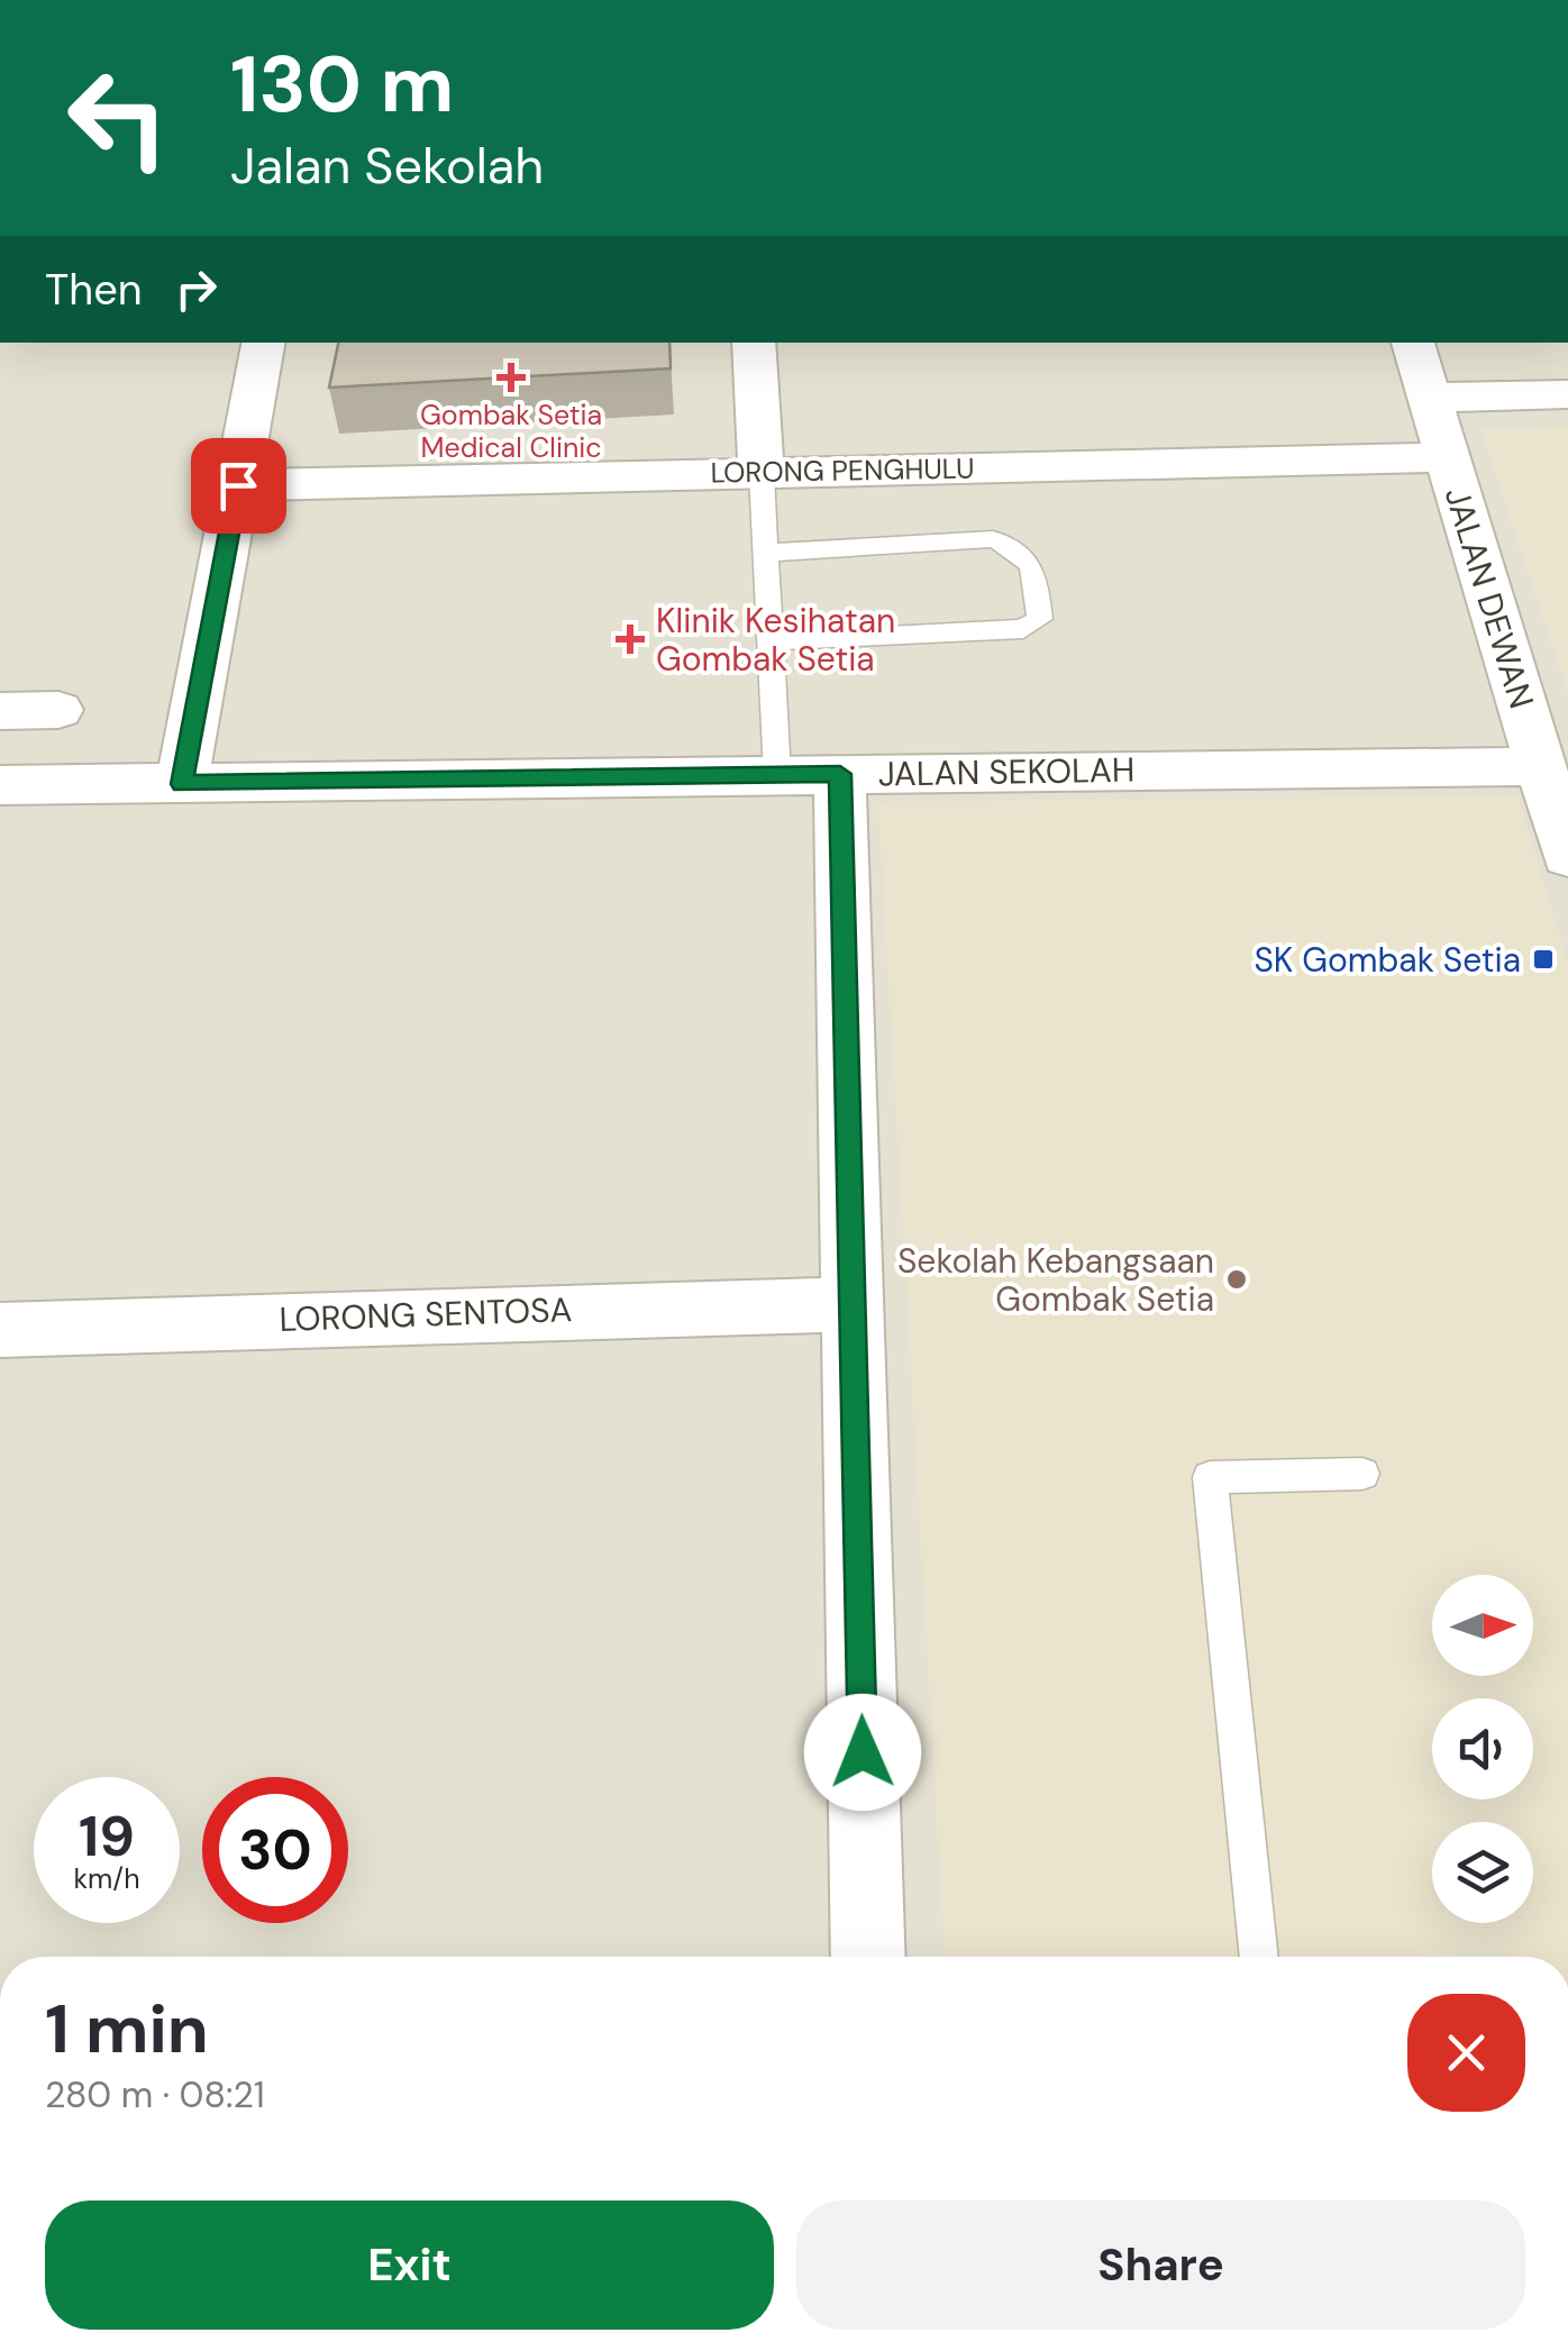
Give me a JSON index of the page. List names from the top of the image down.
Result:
{
  "streets": {
    "street": [
      "LORONG PENGHULU",
      "JALAN DEWAN",
      "JALAN SEKOLAH",
      "LORONG SENTOSA"
    ]
  },
  "crossings": [
    ["LORONG PENGHULU", "JALAN DEWAN"],
    ["JALAN DEWAN", "JALAN SEKOLAH"]
  ],
  "places": {
    "health": ["Gombak Setia Medical Clinic", "Klinik Kesihatan Gombak Setia"],
    "transit": ["SK Gombak Setia"],
    "other": ["Sekolah Kebangsaan Gombak Setia"]
  },
  "north": "right",
  "page": {
    "turn": ["130 m", "Jalan Sekolah"],
    "then": "Then",
    "speed": "19 km/h",
    "limit": "30",
    "heading": ["1 min", "280 m · 08:21"],
    "buttons": ["Exit", "Share"]
  }
}
